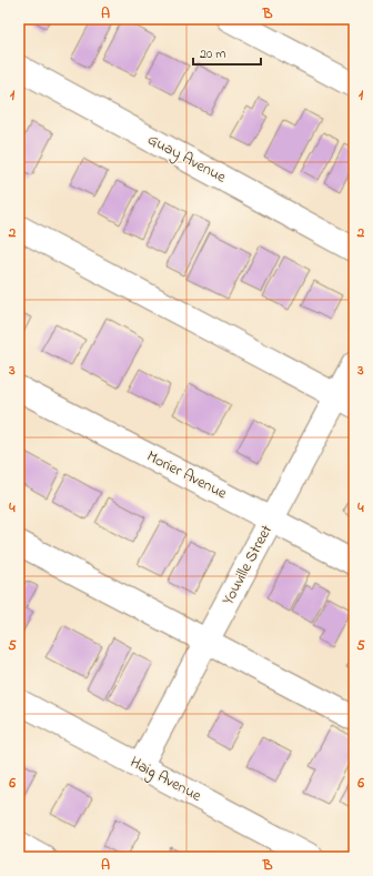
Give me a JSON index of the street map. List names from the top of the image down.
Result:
{
  "streets": {
    "street": [
      "Guay Avenue",
      "Morier Avenue",
      "Youville Street",
      "Haig Avenue"
    ]
  },
  "crossings": [
    ["Morier Avenue", "Youville Street"],
    ["Youville Street", "Haig Avenue"]
  ],
  "scale_bar": "20 m",
  "grid": {
    "columns": ["A", "B"],
    "rows": [
      "1",
      "2",
      "3",
      "4",
      "5",
      "6"
    ]
  }
}
